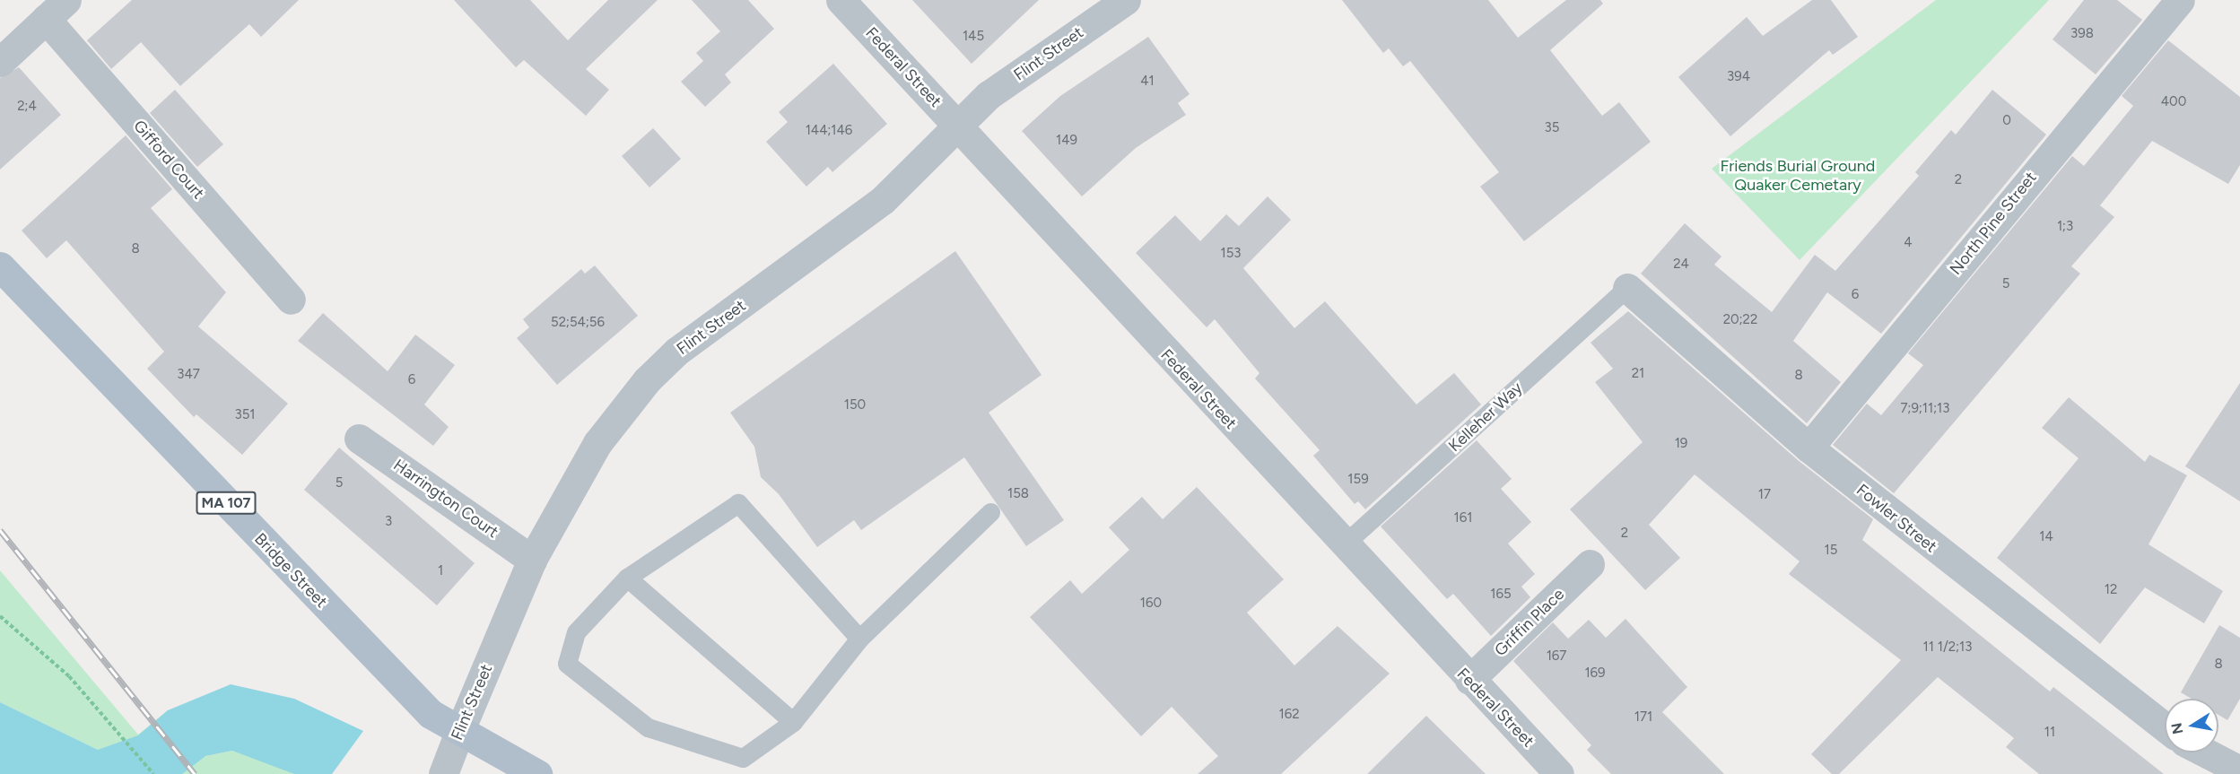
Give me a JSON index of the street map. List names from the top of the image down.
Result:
{
  "streets": {
    "main road": ["MA 107", "Bridge Street"],
    "street": [
      "Flint Street",
      "Federal Street",
      "Gifford Court",
      "North Pine Street",
      "Harrington Court",
      "Fowler Street",
      "Griffin Place"
    ],
    "lane": ["Kelleher Way"]
  },
  "crossings": [
    ["Flint Street", "Federal Street"],
    ["Flint Street", "Harrington Court"],
    ["Flint Street", "Bridge Street"],
    ["Federal Street", "Kelleher Way"],
    ["Federal Street", "Griffin Place"],
    ["North Pine Street", "Fowler Street"],
    ["Kelleher Way", "Fowler Street"]
  ],
  "parks": ["Friends Burial Ground Quaker Cemetary"],
  "house_numbers": [
    "398",
    "145",
    "394",
    "41",
    "400",
    "2;4",
    "0",
    "35",
    "144;146",
    "149",
    "2",
    "1;3",
    "4",
    "8",
    "153",
    "24",
    "5",
    "6",
    "20;22",
    "52;54;56",
    "21",
    "347",
    "8",
    "6",
    "150",
    "7;9;11;13",
    "351",
    "19",
    "159",
    "5",
    "158",
    "17",
    "161",
    "3",
    "2",
    "14",
    "15",
    "1",
    "12",
    "165",
    "160",
    "11 1/2;13",
    "167",
    "8",
    "169",
    "162",
    "171",
    "11"
  ],
  "north": "left"
}
